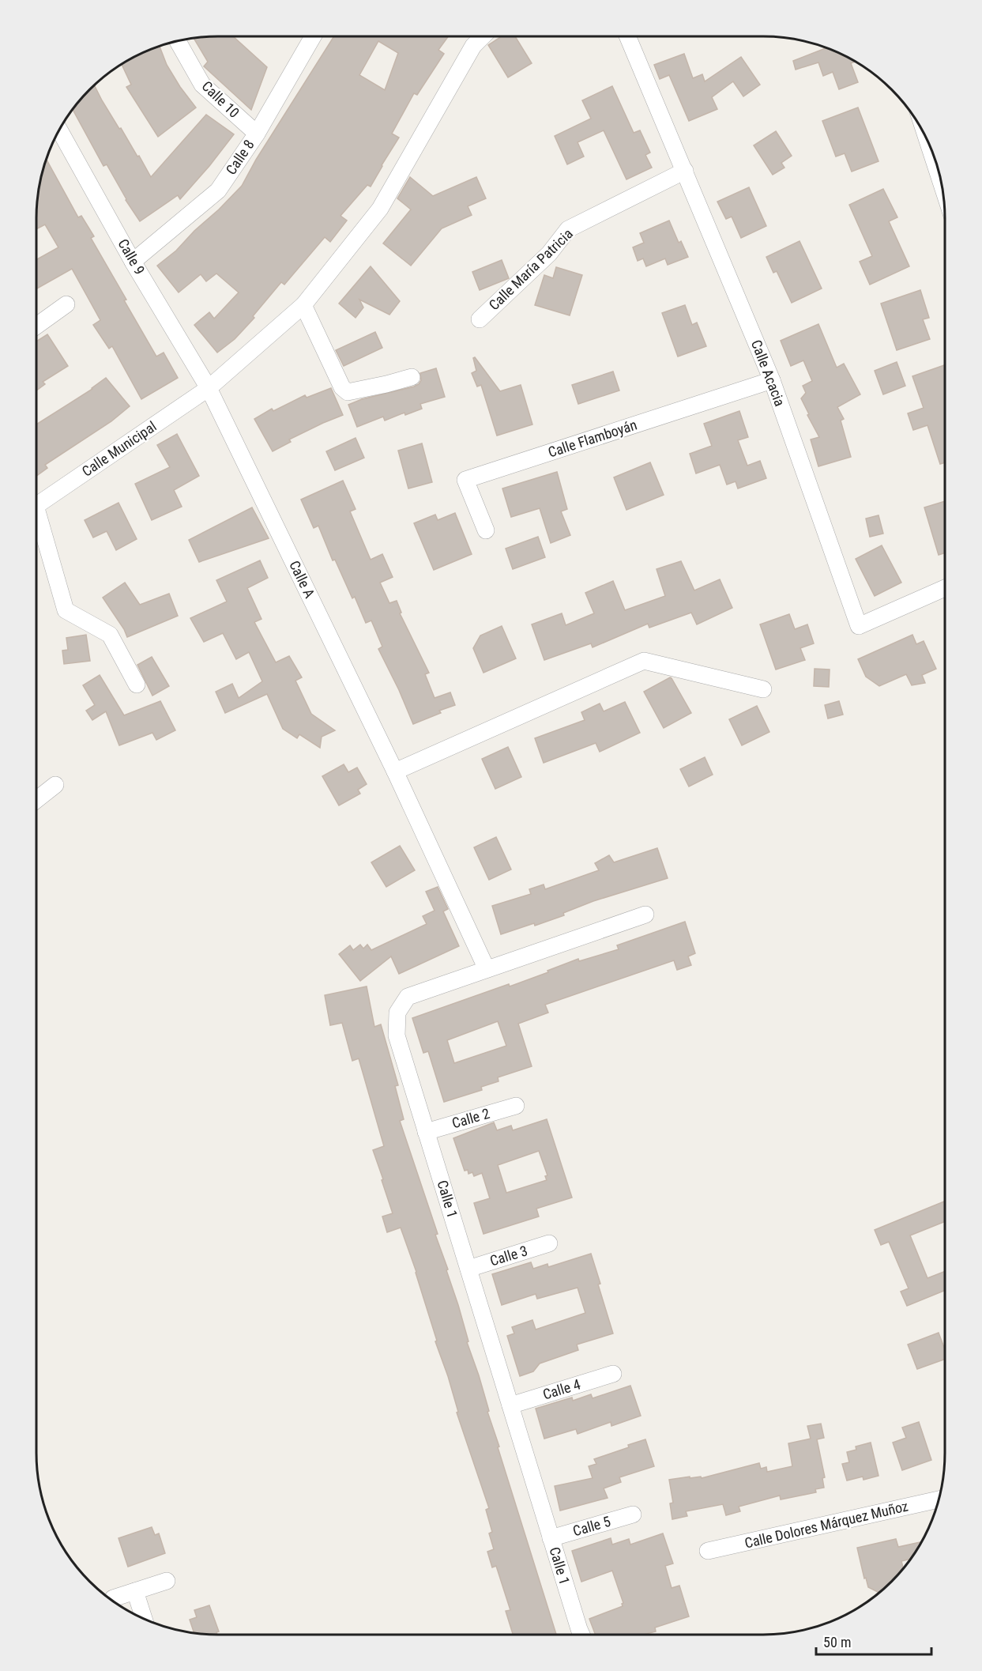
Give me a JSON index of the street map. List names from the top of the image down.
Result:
{
  "streets": {
    "street": [
      "Calle 10",
      "Calle 8",
      "Calle 9",
      "Calle María Patricia",
      "Calle Acacia",
      "Calle Flamboyán",
      "Calle Municipal",
      "Calle A",
      "Calle 2",
      "Calle 1",
      "Calle 3",
      "Calle 4",
      "Calle Dolores Márquez Muñoz",
      "Calle 5"
    ]
  },
  "crossings": [
    ["Calle 10", "Calle 8"],
    ["Calle 8", "Calle 9"],
    ["Calle 9", "Calle Municipal"],
    ["Calle 9", "Calle A"],
    ["Calle María Patricia", "Calle Acacia"],
    ["Calle Acacia", "Calle Flamboyán"],
    ["Calle Municipal", "Calle A"],
    ["Calle A", "Calle 1"],
    ["Calle 2", "Calle 1"],
    ["Calle 1", "Calle 3"],
    ["Calle 1", "Calle 4"],
    ["Calle 1", "Calle 5"]
  ],
  "scale_bar": "50 m"
}
